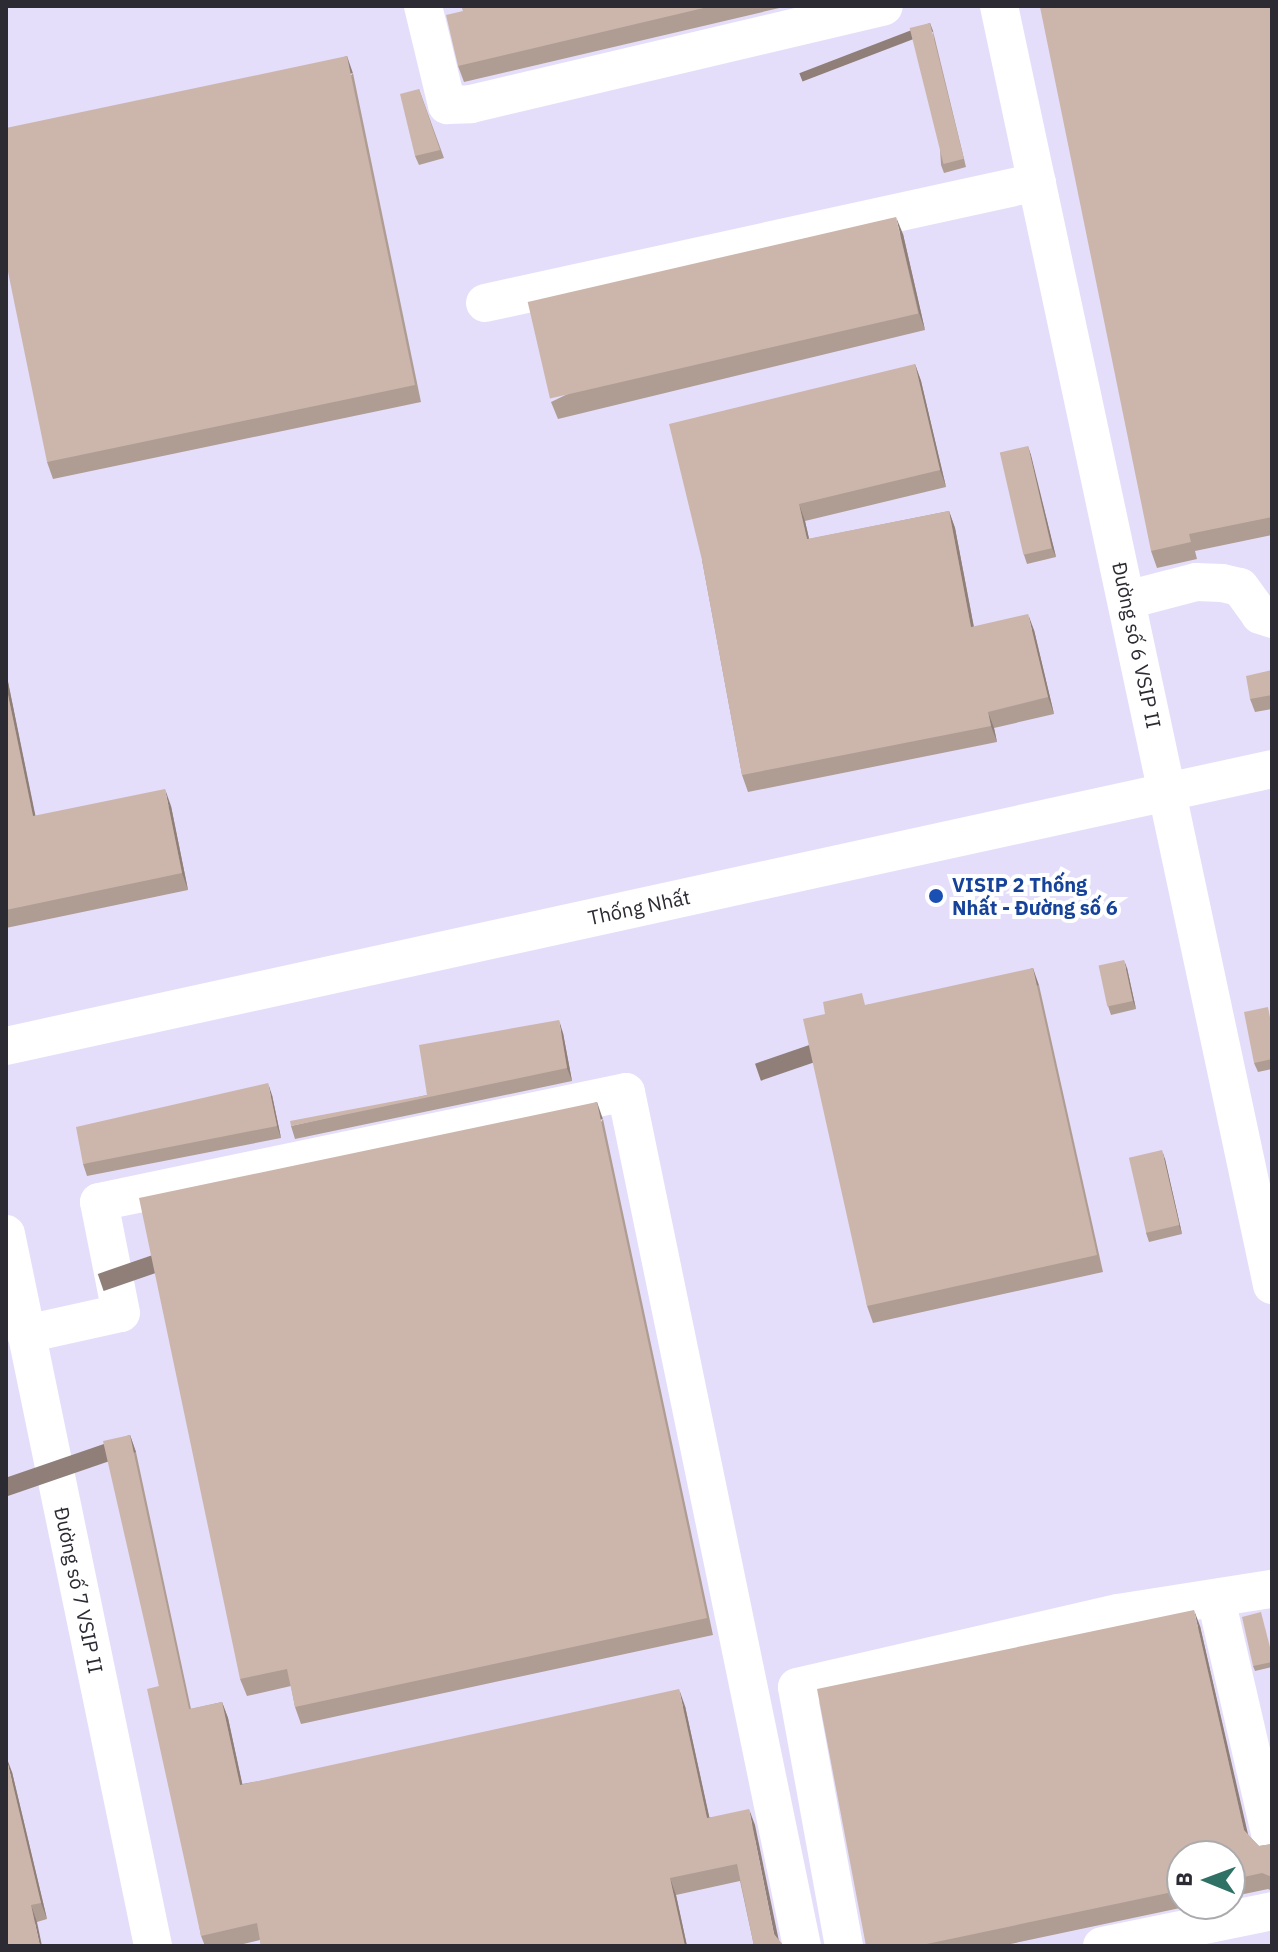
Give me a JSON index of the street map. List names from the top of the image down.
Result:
{
  "streets": {
    "street": ["Đường số 6 VSIP II", "Thống Nhất", "Đường số 7 VSIP II"]
  },
  "crossings": [
    ["Đường số 6 VSIP II", "Thống Nhất"]
  ],
  "places": ["VISIP 2 Thống Nhất - Đường số 6"],
  "north": "left"
}
